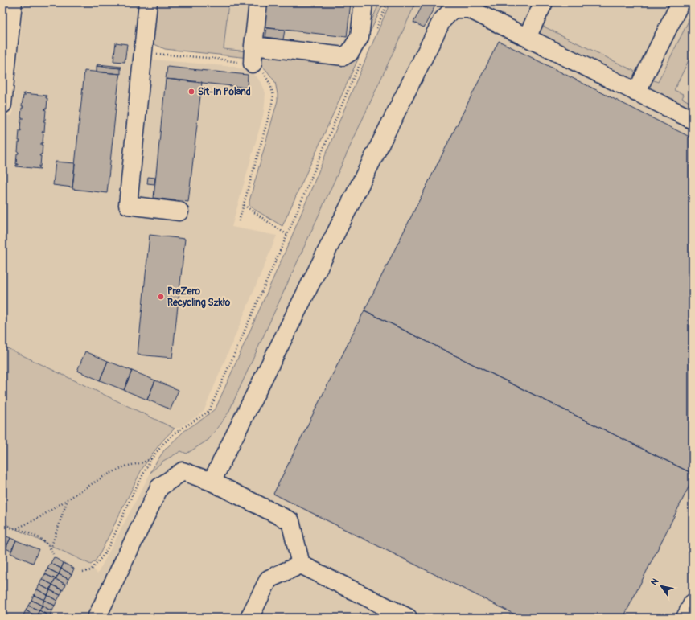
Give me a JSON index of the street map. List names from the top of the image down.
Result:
{
  "places": ["Sit-In Poland", "PreZero Recycling Szkło"],
  "north": "top left"
}
